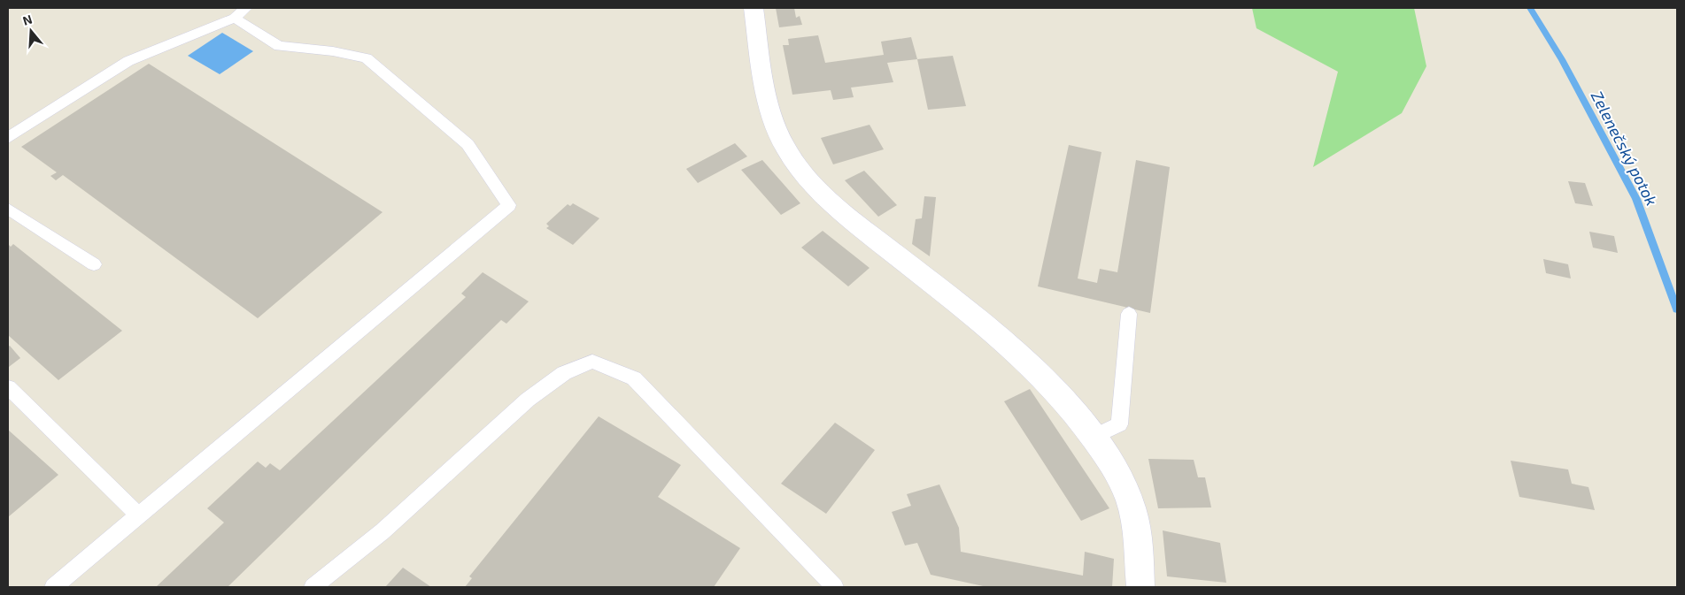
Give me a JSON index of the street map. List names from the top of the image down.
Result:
{
  "water": ["Zelenečský potok"],
  "north": "top"
}
